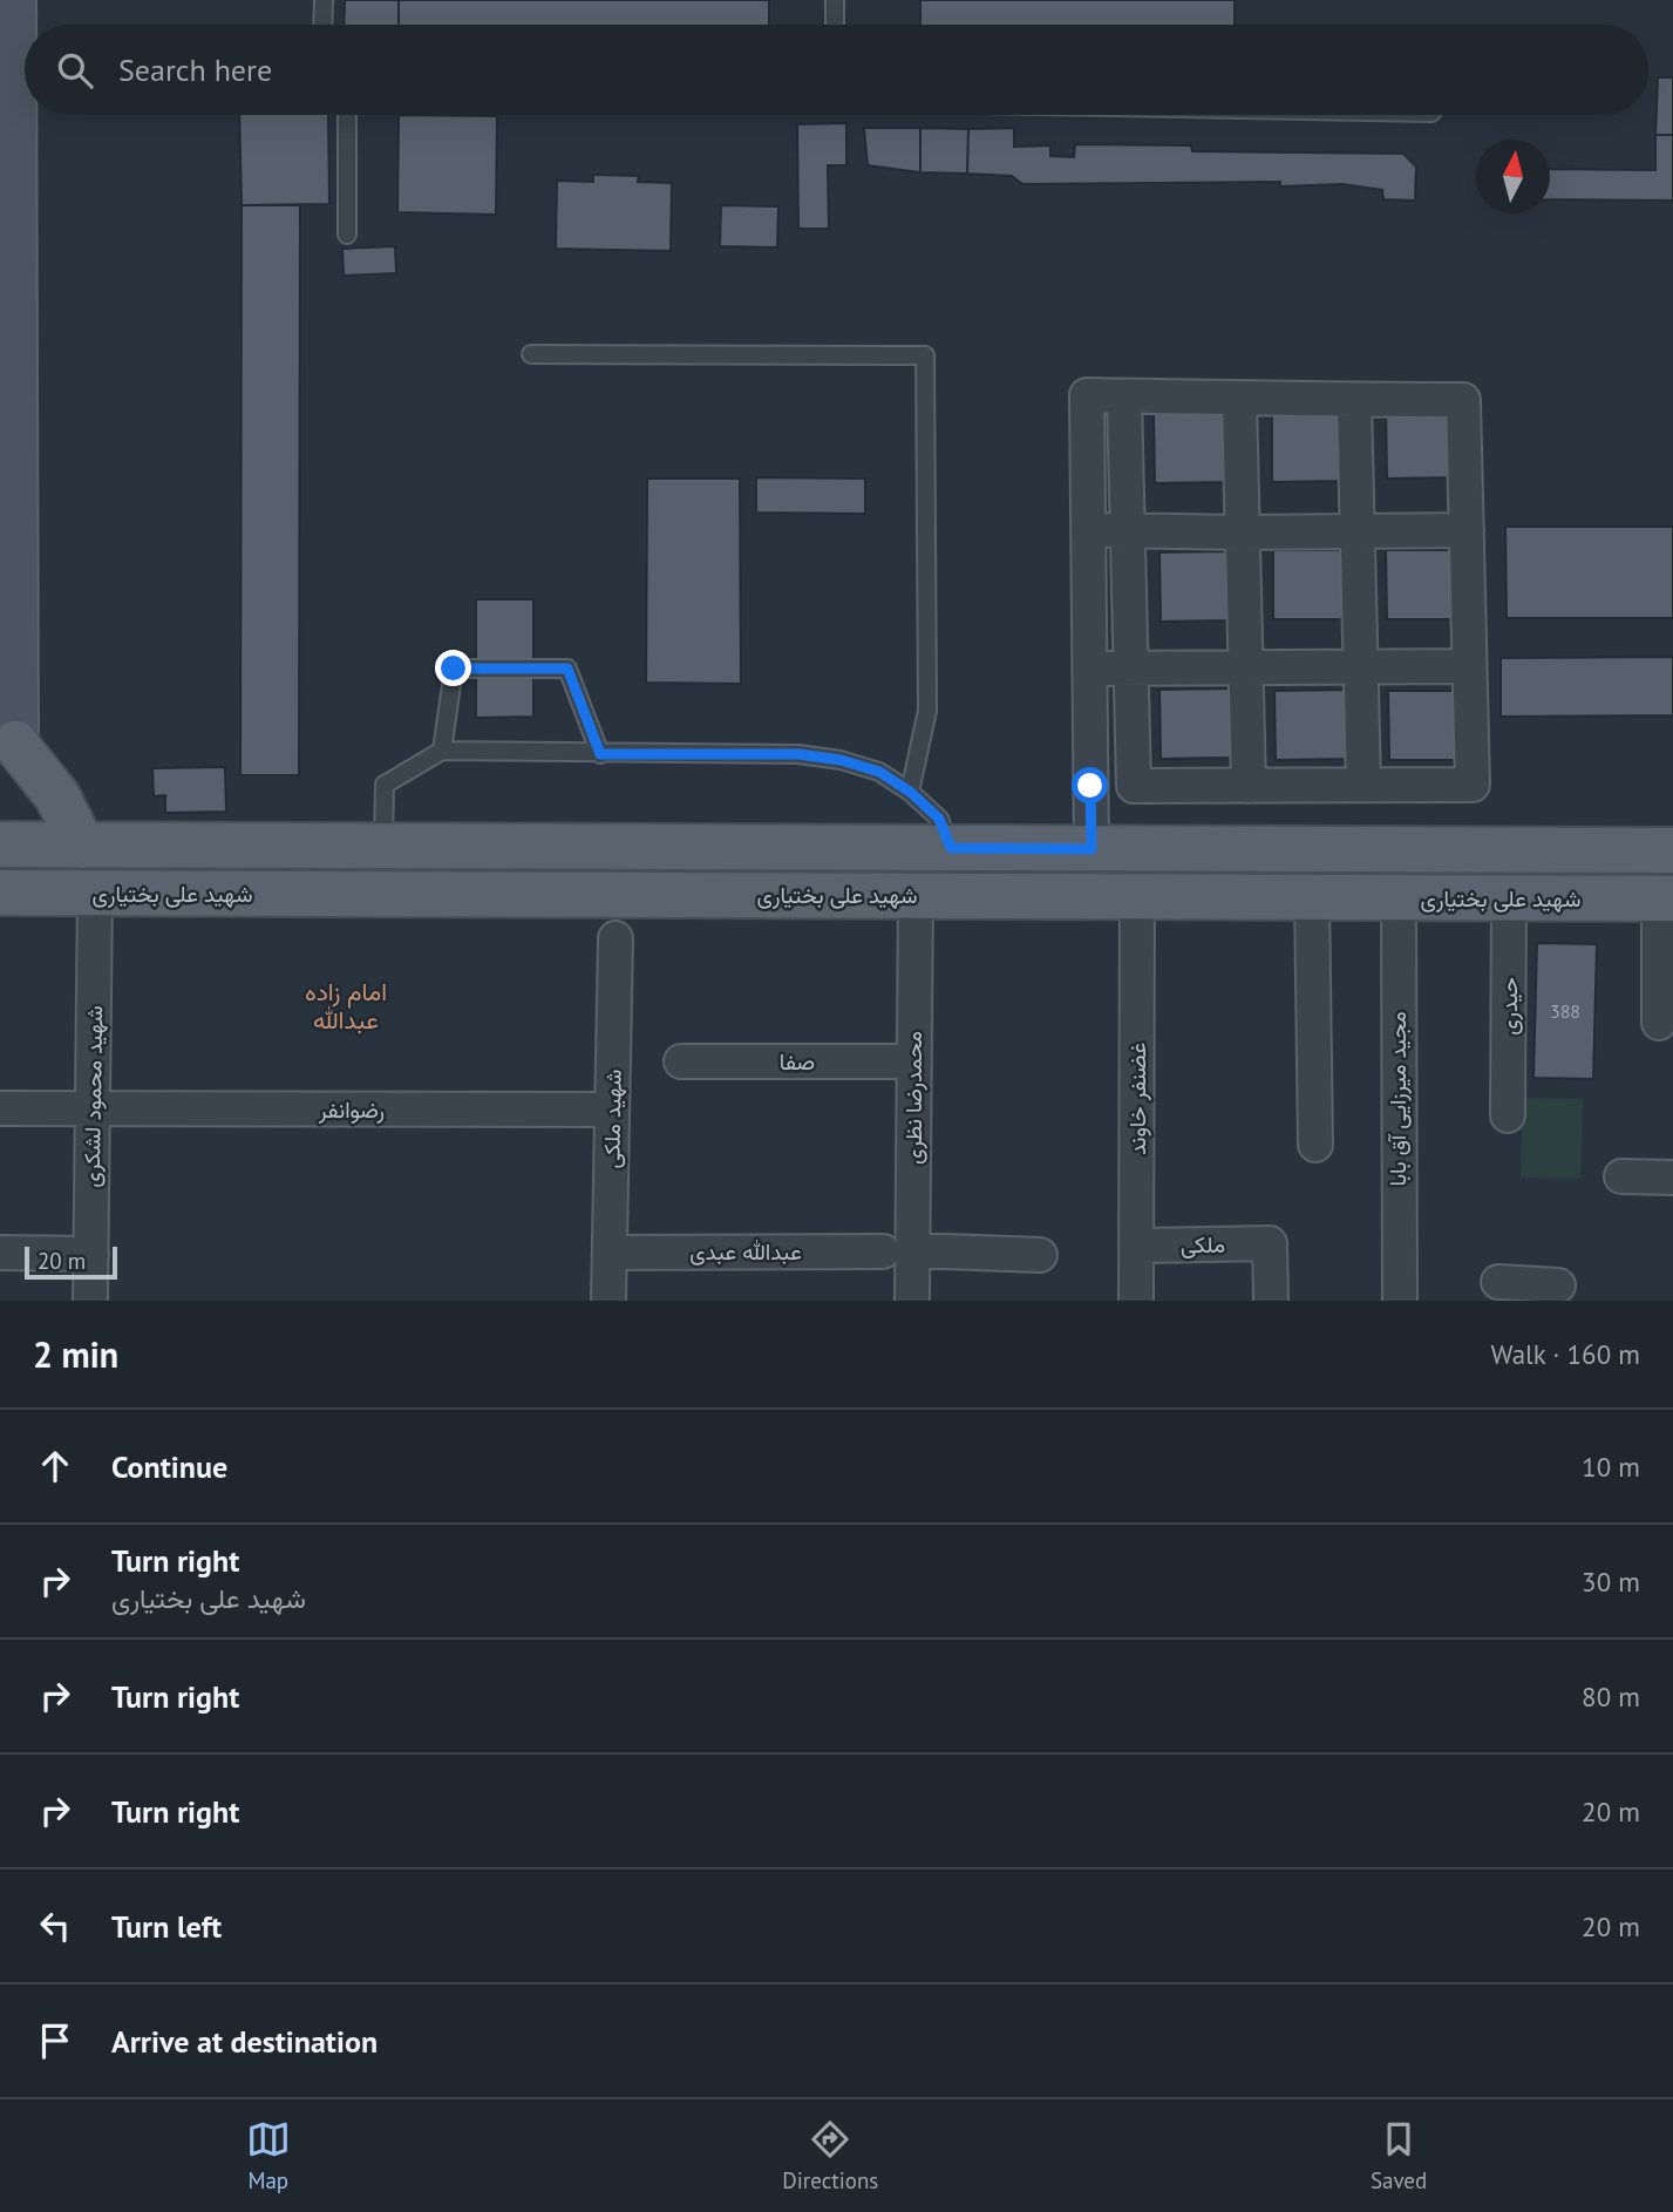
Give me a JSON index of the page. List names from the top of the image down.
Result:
{
  "streets": {
    "main road": ["شهید علی بختیاری"],
    "street": [
      "حیدری",
      "صفا",
      "شهید محمود لشکری",
      "محمدرضا نظری",
      "غضنفر خاوند",
      "مجید میرزایی آق بابا",
      "رضوانفر",
      "شهید ملکی",
      "ملکی",
      "عبدالله عبدی"
    ]
  },
  "crossings": [
    ["شهید علی بختیاری", "حیدری"],
    ["شهید علی بختیاری", "شهید محمود لشکری"],
    ["شهید علی بختیاری", "محمدرضا نظری"],
    ["شهید علی بختیاری", "غضنفر خاوند"],
    ["شهید علی بختیاری", "مجید میرزایی آق بابا"],
    ["صفا", "محمدرضا نظری"],
    ["شهید محمود لشکری", "رضوانفر"],
    ["محمدرضا نظری", "عبدالله عبدی"],
    ["غضنفر خاوند", "ملکی"],
    ["رضوانفر", "شهید ملکی"],
    ["شهید ملکی", "عبدالله عبدی"]
  ],
  "districts": ["امام زاده عبدالله"],
  "house_numbers": ["388"],
  "scale_bar": "20 m",
  "north": "top",
  "page": {
    "search": "Search here",
    "scale": "20 m",
    "heading": ["2 min", "Walk · 160 m"],
    "list": [
      ["Continue", "10 m"],
      ["Turn right", "شهید علی بختیاری", "30 m"],
      ["Turn right", "80 m"],
      ["Turn right", "20 m"],
      ["Turn left", "20 m"],
      "Arrive at destination"
    ],
    "nav": ["Map", "Directions", "Saved"]
  }
}
